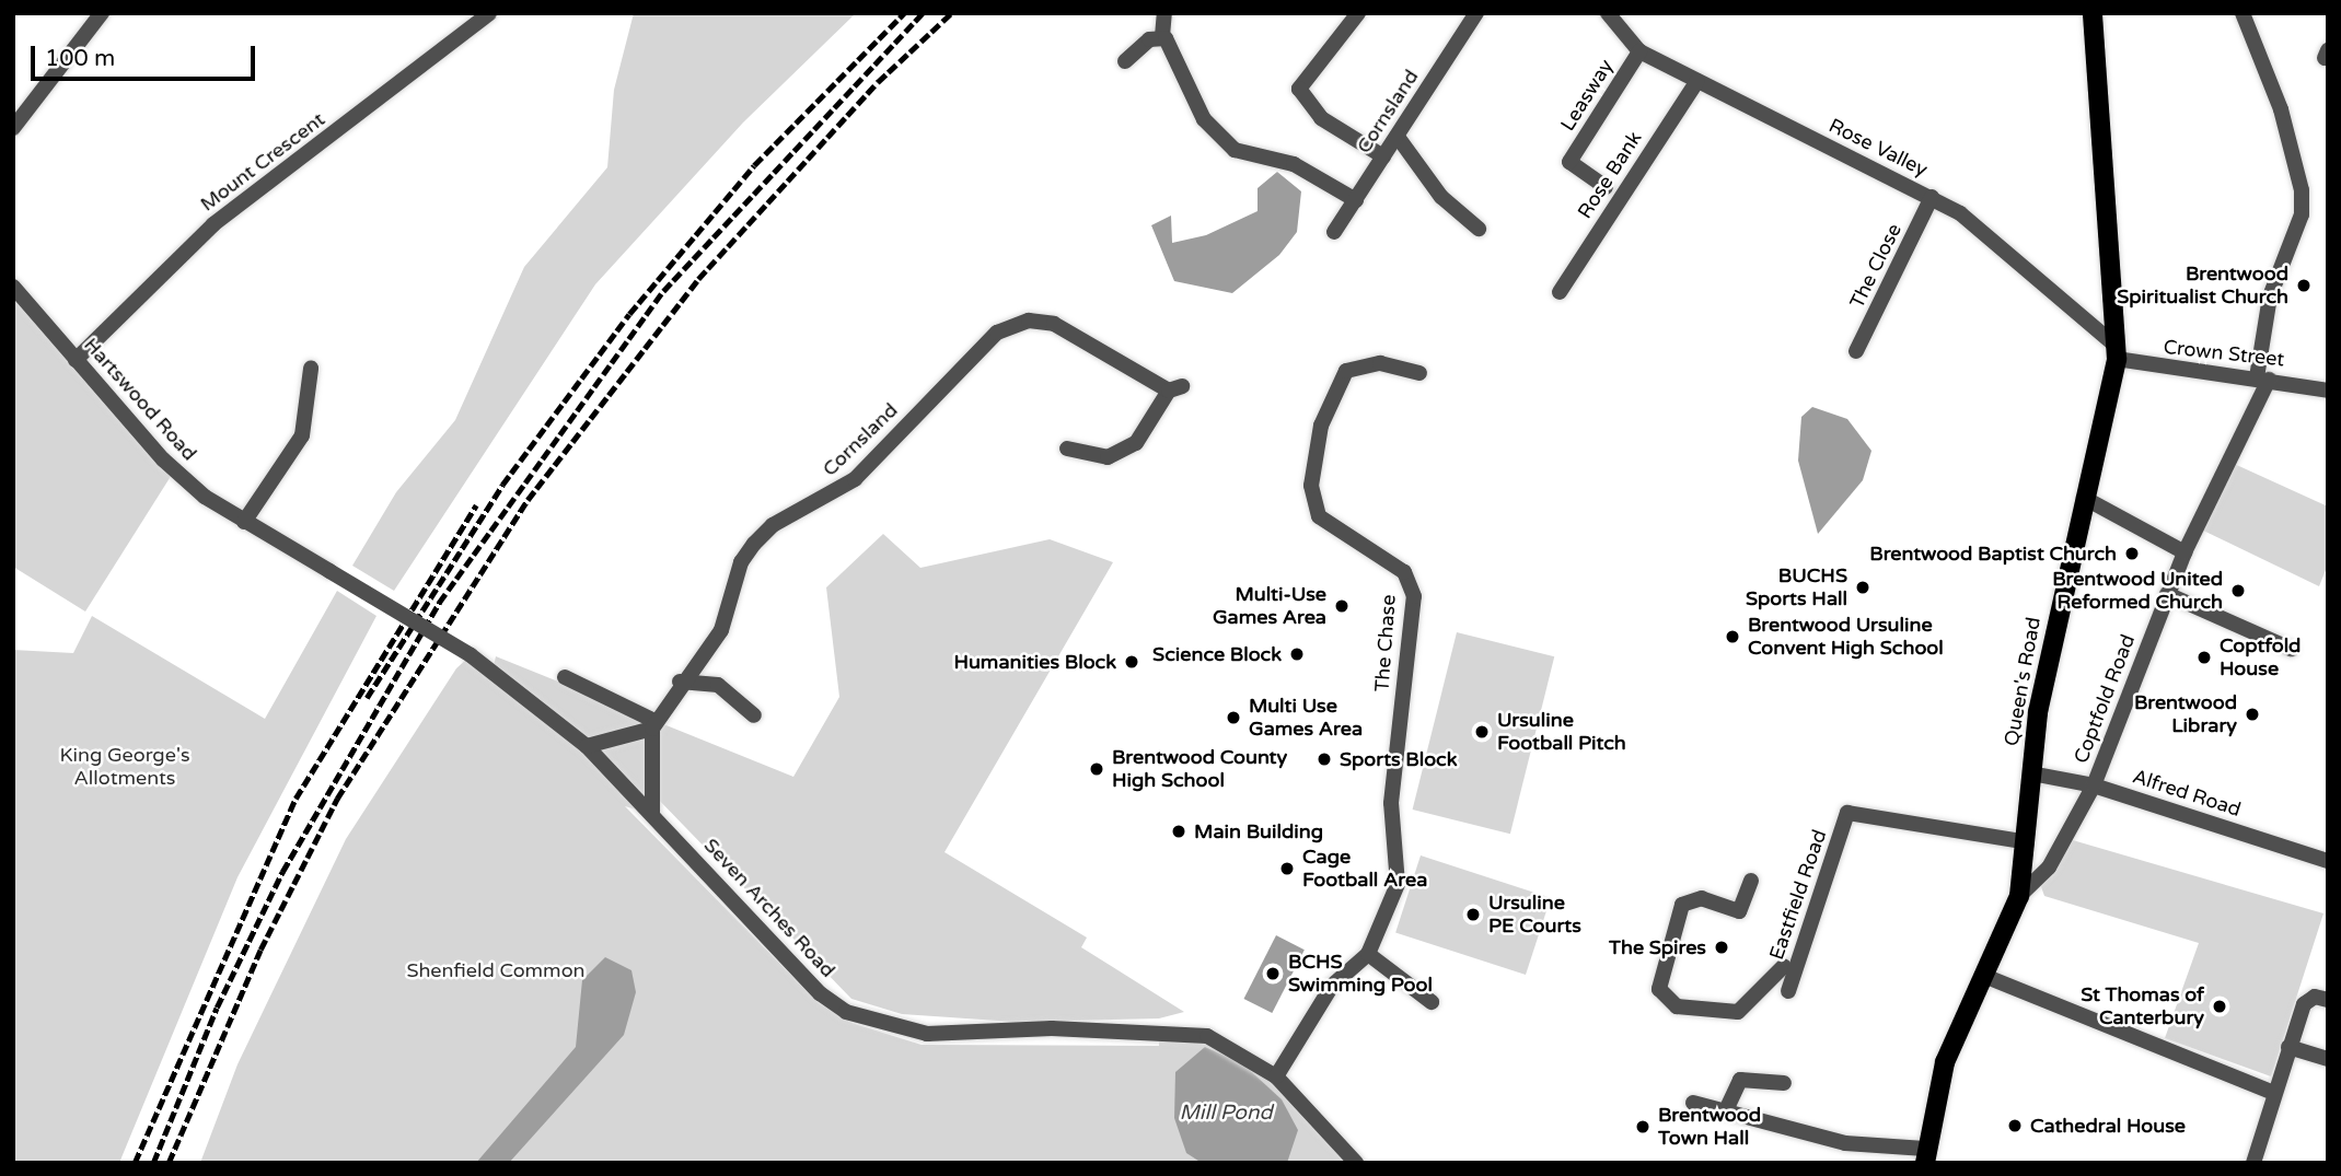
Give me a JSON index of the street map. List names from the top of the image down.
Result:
{
  "streets": {
    "main road": ["Queen's Road"],
    "street": [
      "Leasway",
      "Cornsland",
      "Rose Valley",
      "Mount Crescent",
      "Rose Bank",
      "The Close",
      "Crown Street",
      "Hartswood Road",
      "The Chase",
      "Coptfold Road",
      "Alfred Road",
      "Eastfield Road",
      "Seven Arches Road"
    ]
  },
  "crossings": [
    ["Leasway", "Rose Valley"],
    ["Rose Valley", "Rose Bank"],
    ["Rose Valley", "The Close"],
    ["Rose Valley", "Crown Street"],
    ["Rose Valley", "Queen's Road"],
    ["Mount Crescent", "Hartswood Road"],
    ["Crown Street", "Queen's Road"],
    ["Crown Street", "Coptfold Road"],
    ["Hartswood Road", "Seven Arches Road"],
    ["The Chase", "Seven Arches Road"],
    ["Queen's Road", "Coptfold Road"],
    ["Queen's Road", "Alfred Road"],
    ["Queen's Road", "Eastfield Road"],
    ["Coptfold Road", "Alfred Road"]
  ],
  "water": ["Mill Pond"],
  "parks": ["King George's Allotments", "Shenfield Common"],
  "places": [
    "Brentwood Spiritualist Church",
    "Brentwood Baptist Church",
    "BUCHS Sports Hall",
    "Brentwood United Reformed Church",
    "Multi-Use Games Area",
    "Brentwood Ursuline Convent High School",
    "Science Block",
    "Coptfold House",
    "Humanities Block",
    "Brentwood Library",
    "Multi Use Games Area",
    "Ursuline Football Pitch",
    "Sports Block",
    "Brentwood County High School",
    "Main Building",
    "Cage Football Area",
    "Ursuline PE Courts",
    "The Spires",
    "BCHS Swimming Pool",
    "St Thomas of Canterbury",
    "Cathedral House",
    "Brentwood Town Hall"
  ],
  "scale_bar": "100 m"
}
